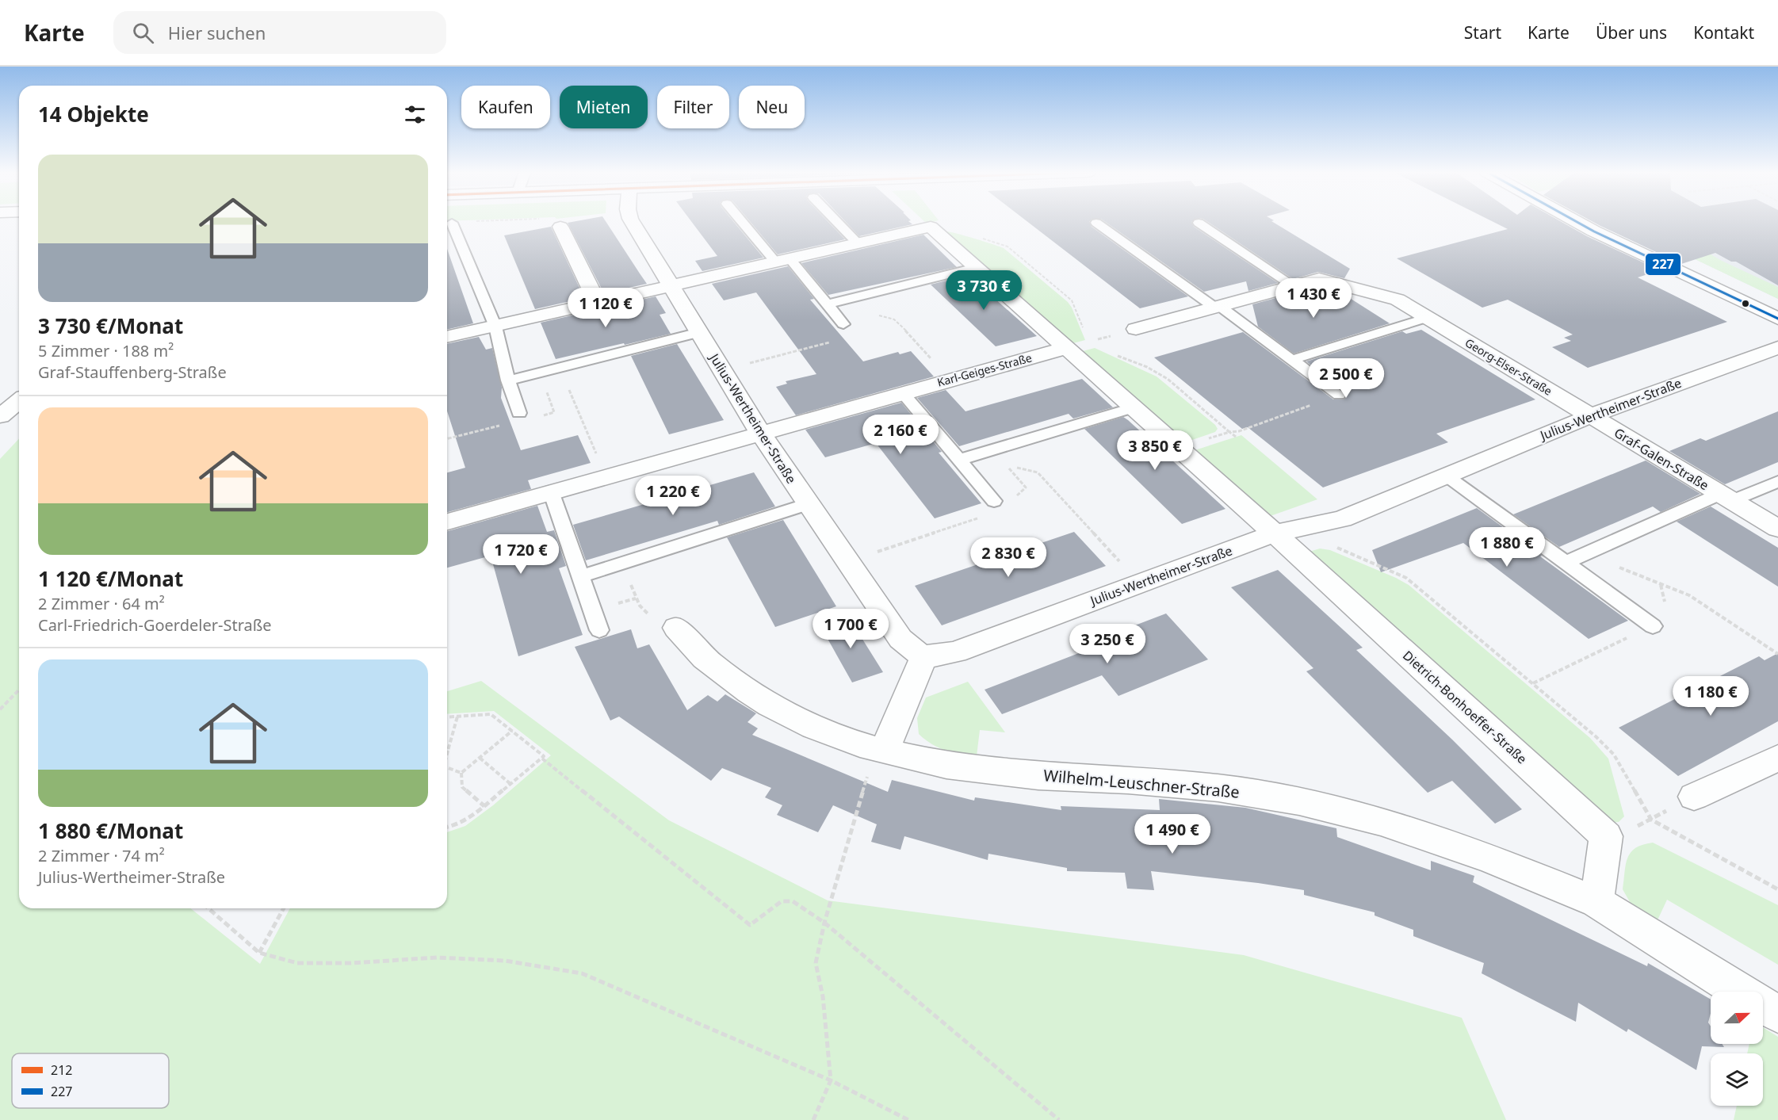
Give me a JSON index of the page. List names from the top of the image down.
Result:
{
  "streets": {
    "street": [
      "Georg-Elser-Straße",
      "Karl-Geiges-Straße",
      "Julius-Wertheimer-Straße",
      "Graf-Galen-Straße",
      "Dietrich-Bonhoeffer-Straße",
      "Wilhelm-Leuschner-Straße"
    ]
  },
  "crossings": [
    ["Georg-Elser-Straße", "Julius-Wertheimer-Straße"],
    ["Georg-Elser-Straße", "Graf-Galen-Straße"],
    ["Karl-Geiges-Straße", "Julius-Wertheimer-Straße"],
    ["Karl-Geiges-Straße", "Dietrich-Bonhoeffer-Straße"],
    ["Julius-Wertheimer-Straße", "Graf-Galen-Straße"],
    ["Julius-Wertheimer-Straße", "Dietrich-Bonhoeffer-Straße"]
  ],
  "lines": ["transit line 227"],
  "legend": ["212", "227"],
  "north": "right",
  "page": {
    "header": "Karte",
    "search": "Hier suchen",
    "nav": [
      "Start",
      "Karte",
      "Über uns",
      "Kontakt"
    ],
    "chip": [
      "Kaufen",
      "Mieten",
      "Filter",
      "Neu"
    ],
    "heading": "14 Objekte",
    "list": [
      {
        "name": "3 730 €/Monat",
        "note": "5 Zimmer · 188 m² · Graf-Stauffenberg-Straße"
      },
      {
        "name": "1 120 €/Monat",
        "note": "2 Zimmer · 64 m² · Carl-Friedrich-Goerdeler-Straße"
      },
      {
        "name": "1 880 €/Monat",
        "note": "2 Zimmer · 74 m² · Julius-Wertheimer-Straße"
      }
    ],
    "price": [
      "3 730 €",
      "1 430 €",
      "1 120 €",
      "2 500 €",
      "2 160 €",
      "3 850 €",
      "1 220 €",
      "1 880 €",
      "1 720 €",
      "2 830 €",
      "1 700 €",
      "3 250 €",
      "1 180 €",
      "1 490 €"
    ]
  }
}
